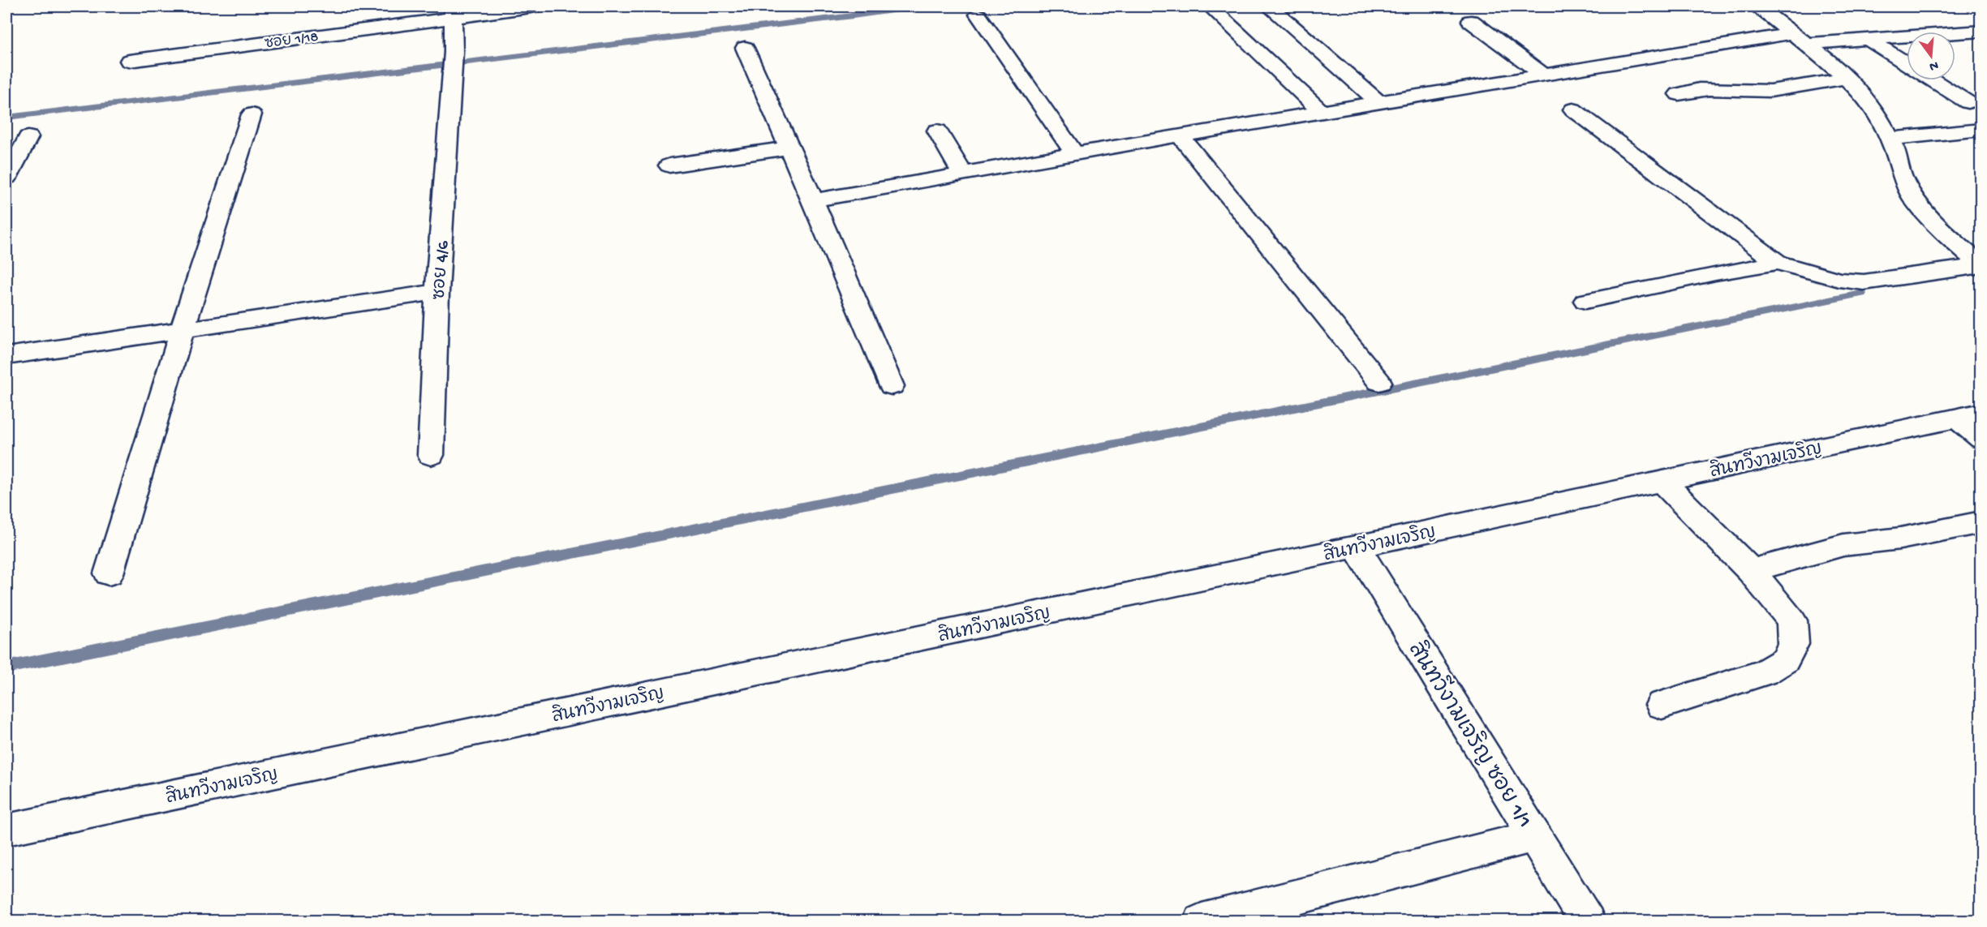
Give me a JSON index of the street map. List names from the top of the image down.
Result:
{
  "streets": {
    "street": [
      "ซอย 1/18",
      "ซอย 4/6",
      "สินทวีงามเจริญ",
      "สินทวีงามเจริญ ซอย 1/1"
    ]
  },
  "crossings": [
    ["ซอย 1/18", "ซอย 4/6"],
    ["สินทวีงามเจริญ", "สินทวีงามเจริญ ซอย 1/1"]
  ],
  "north": "bottom"
}
